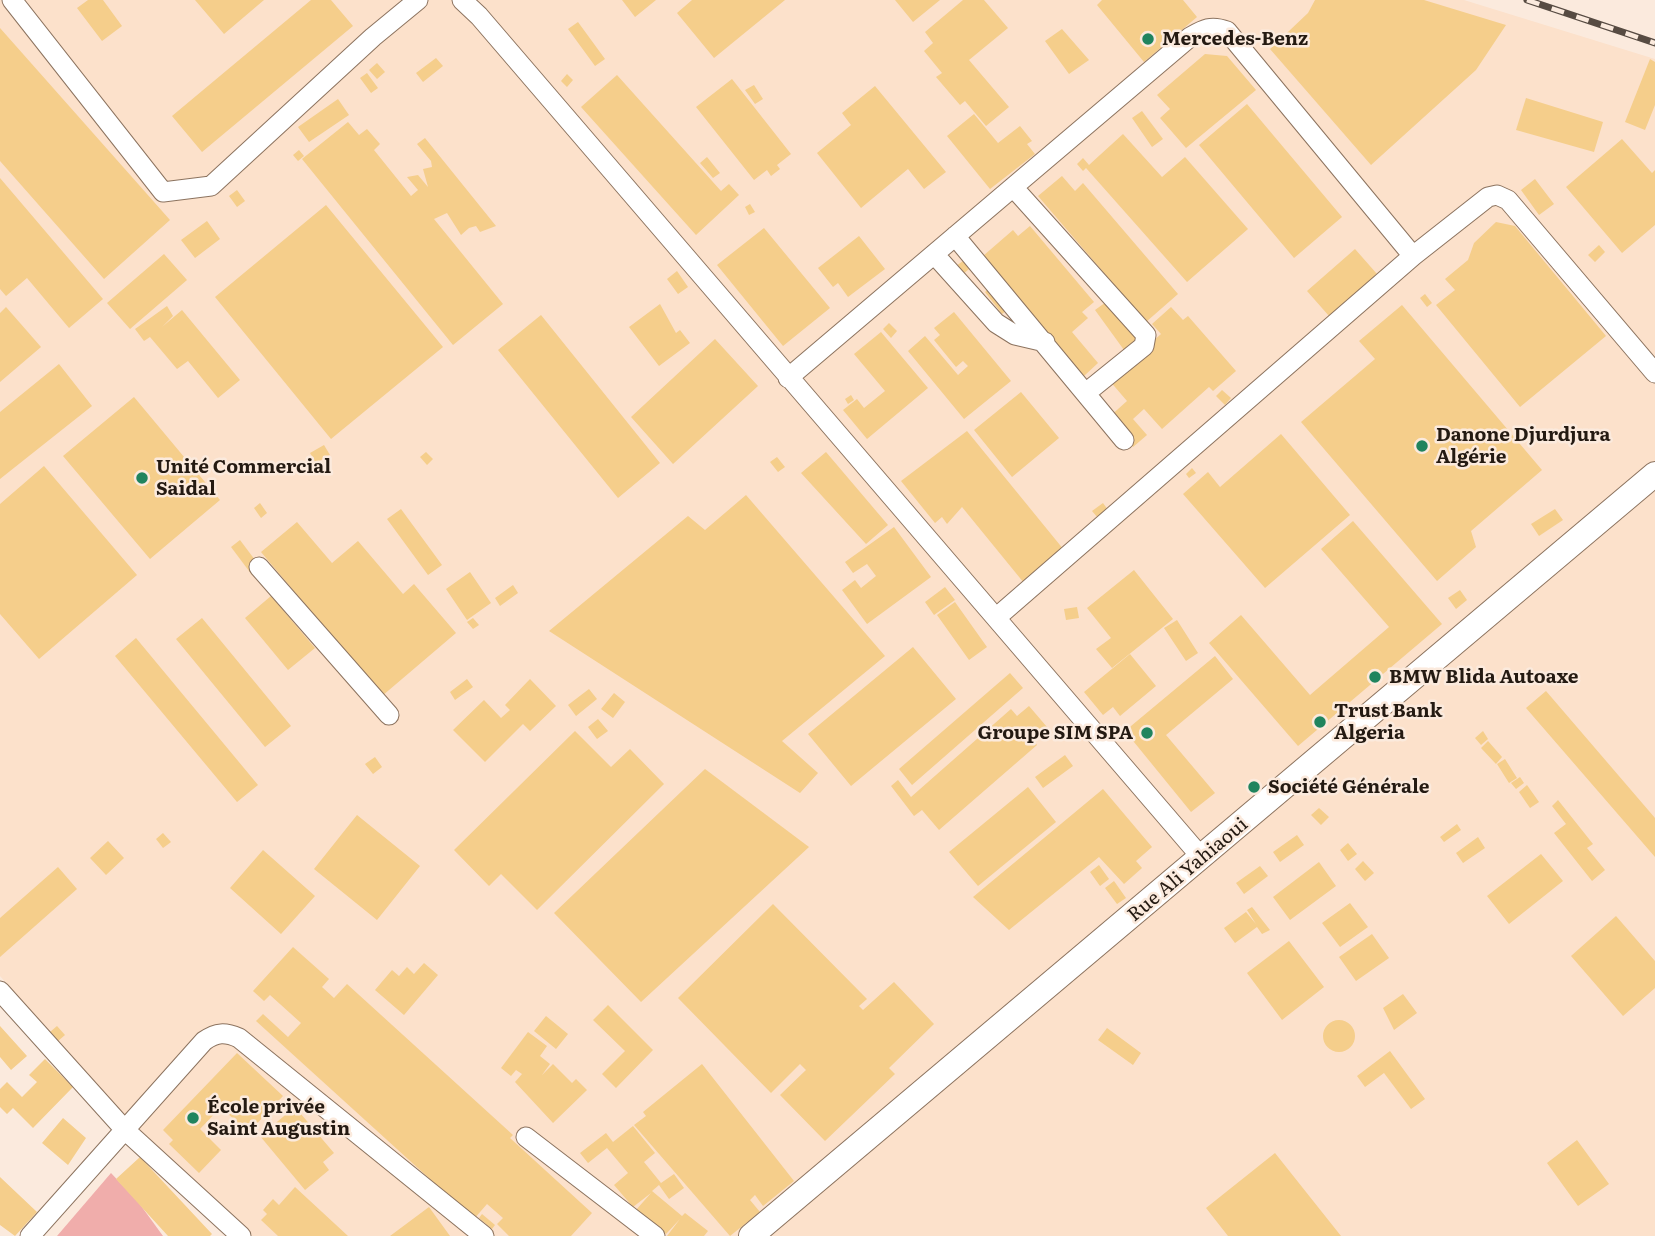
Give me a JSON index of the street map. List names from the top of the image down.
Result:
{
  "streets": {
    "main road": ["Rue Ali Yahiaoui"]
  },
  "places": [
    "Mercedes-Benz",
    "Danone Djurdjura Algérie",
    "Unité Commercial Saidal",
    "BMW Blida Autoaxe",
    "Trust Bank Algeria",
    "Groupe SIM SPA",
    "Société Générale",
    "École privée Saint Augustin"
  ]
}
